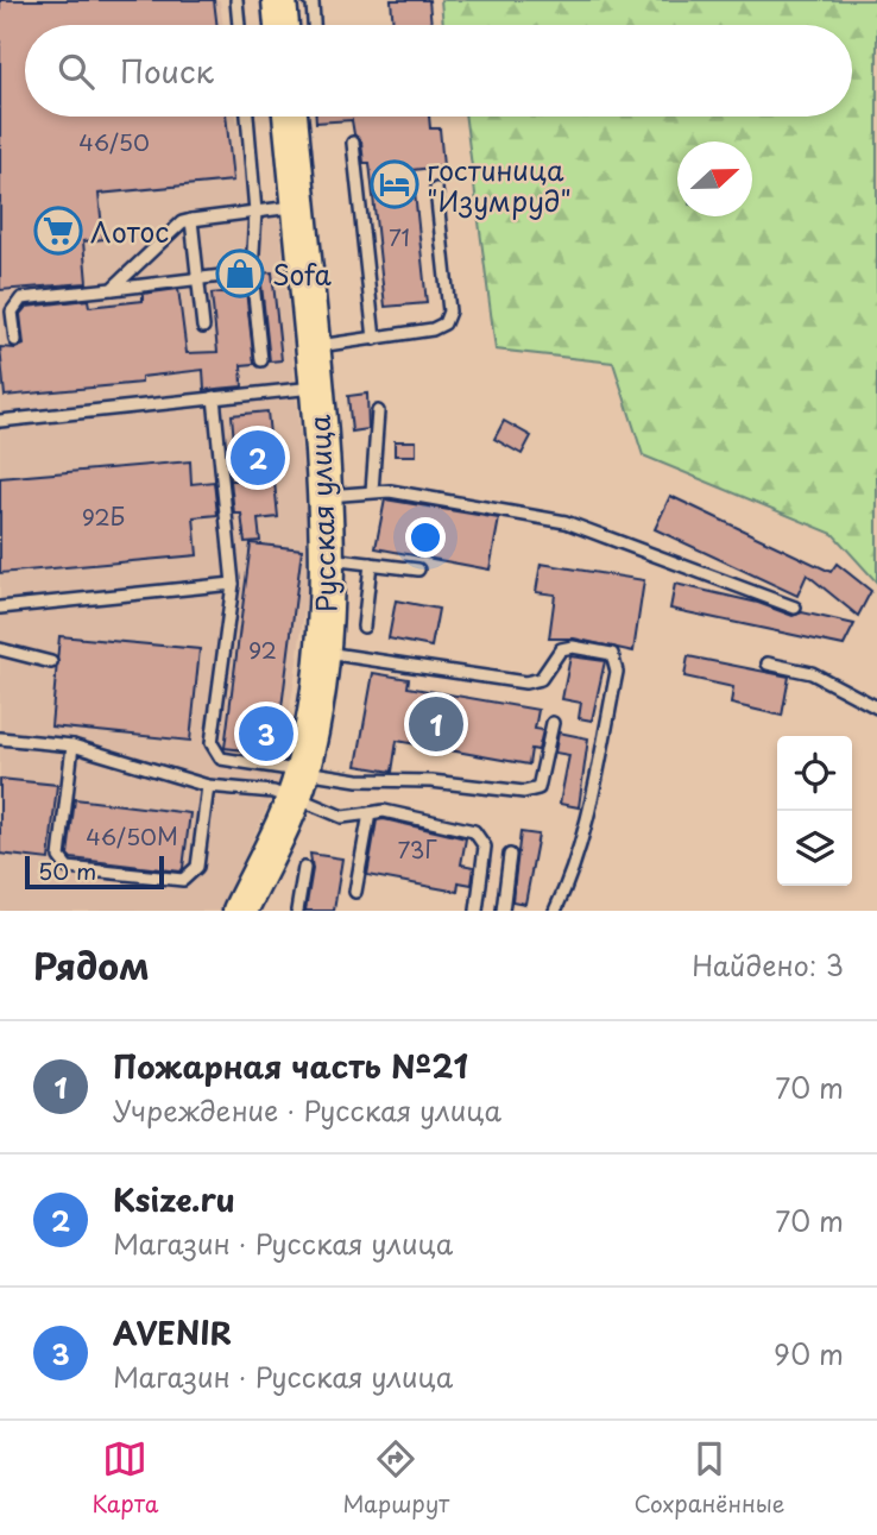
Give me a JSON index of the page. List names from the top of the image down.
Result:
{
  "streets": {
    "main road": ["Русская улица"]
  },
  "places": {
    "hotel": ["гостиница \"Изумруд\""],
    "supermarket": ["Лотос"],
    "shop": ["Sofa"]
  },
  "house_numbers": [
    "46/50",
    "71",
    "92Б",
    "92",
    "46/50М",
    "73Г"
  ],
  "scale_bar": "50 m",
  "north": "right",
  "page": {
    "search": "Поиск",
    "pins": ["2", "1", "3"],
    "scale": "50 m",
    "heading": ["Рядом", "Найдено: 3"],
    "list": [
      {
        "mark": "1",
        "name": "Пожарная часть №21",
        "note": "Учреждение · Русская улица",
        "value": "70 m"
      },
      {
        "mark": "2",
        "name": "Ksize.ru",
        "note": "Магазин · Русская улица",
        "value": "70 m"
      },
      {
        "mark": "3",
        "name": "AVENIR",
        "note": "Магазин · Русская улица",
        "value": "90 m"
      }
    ],
    "nav": ["Карта", "Маршрут", "Сохранённые"]
  }
}
